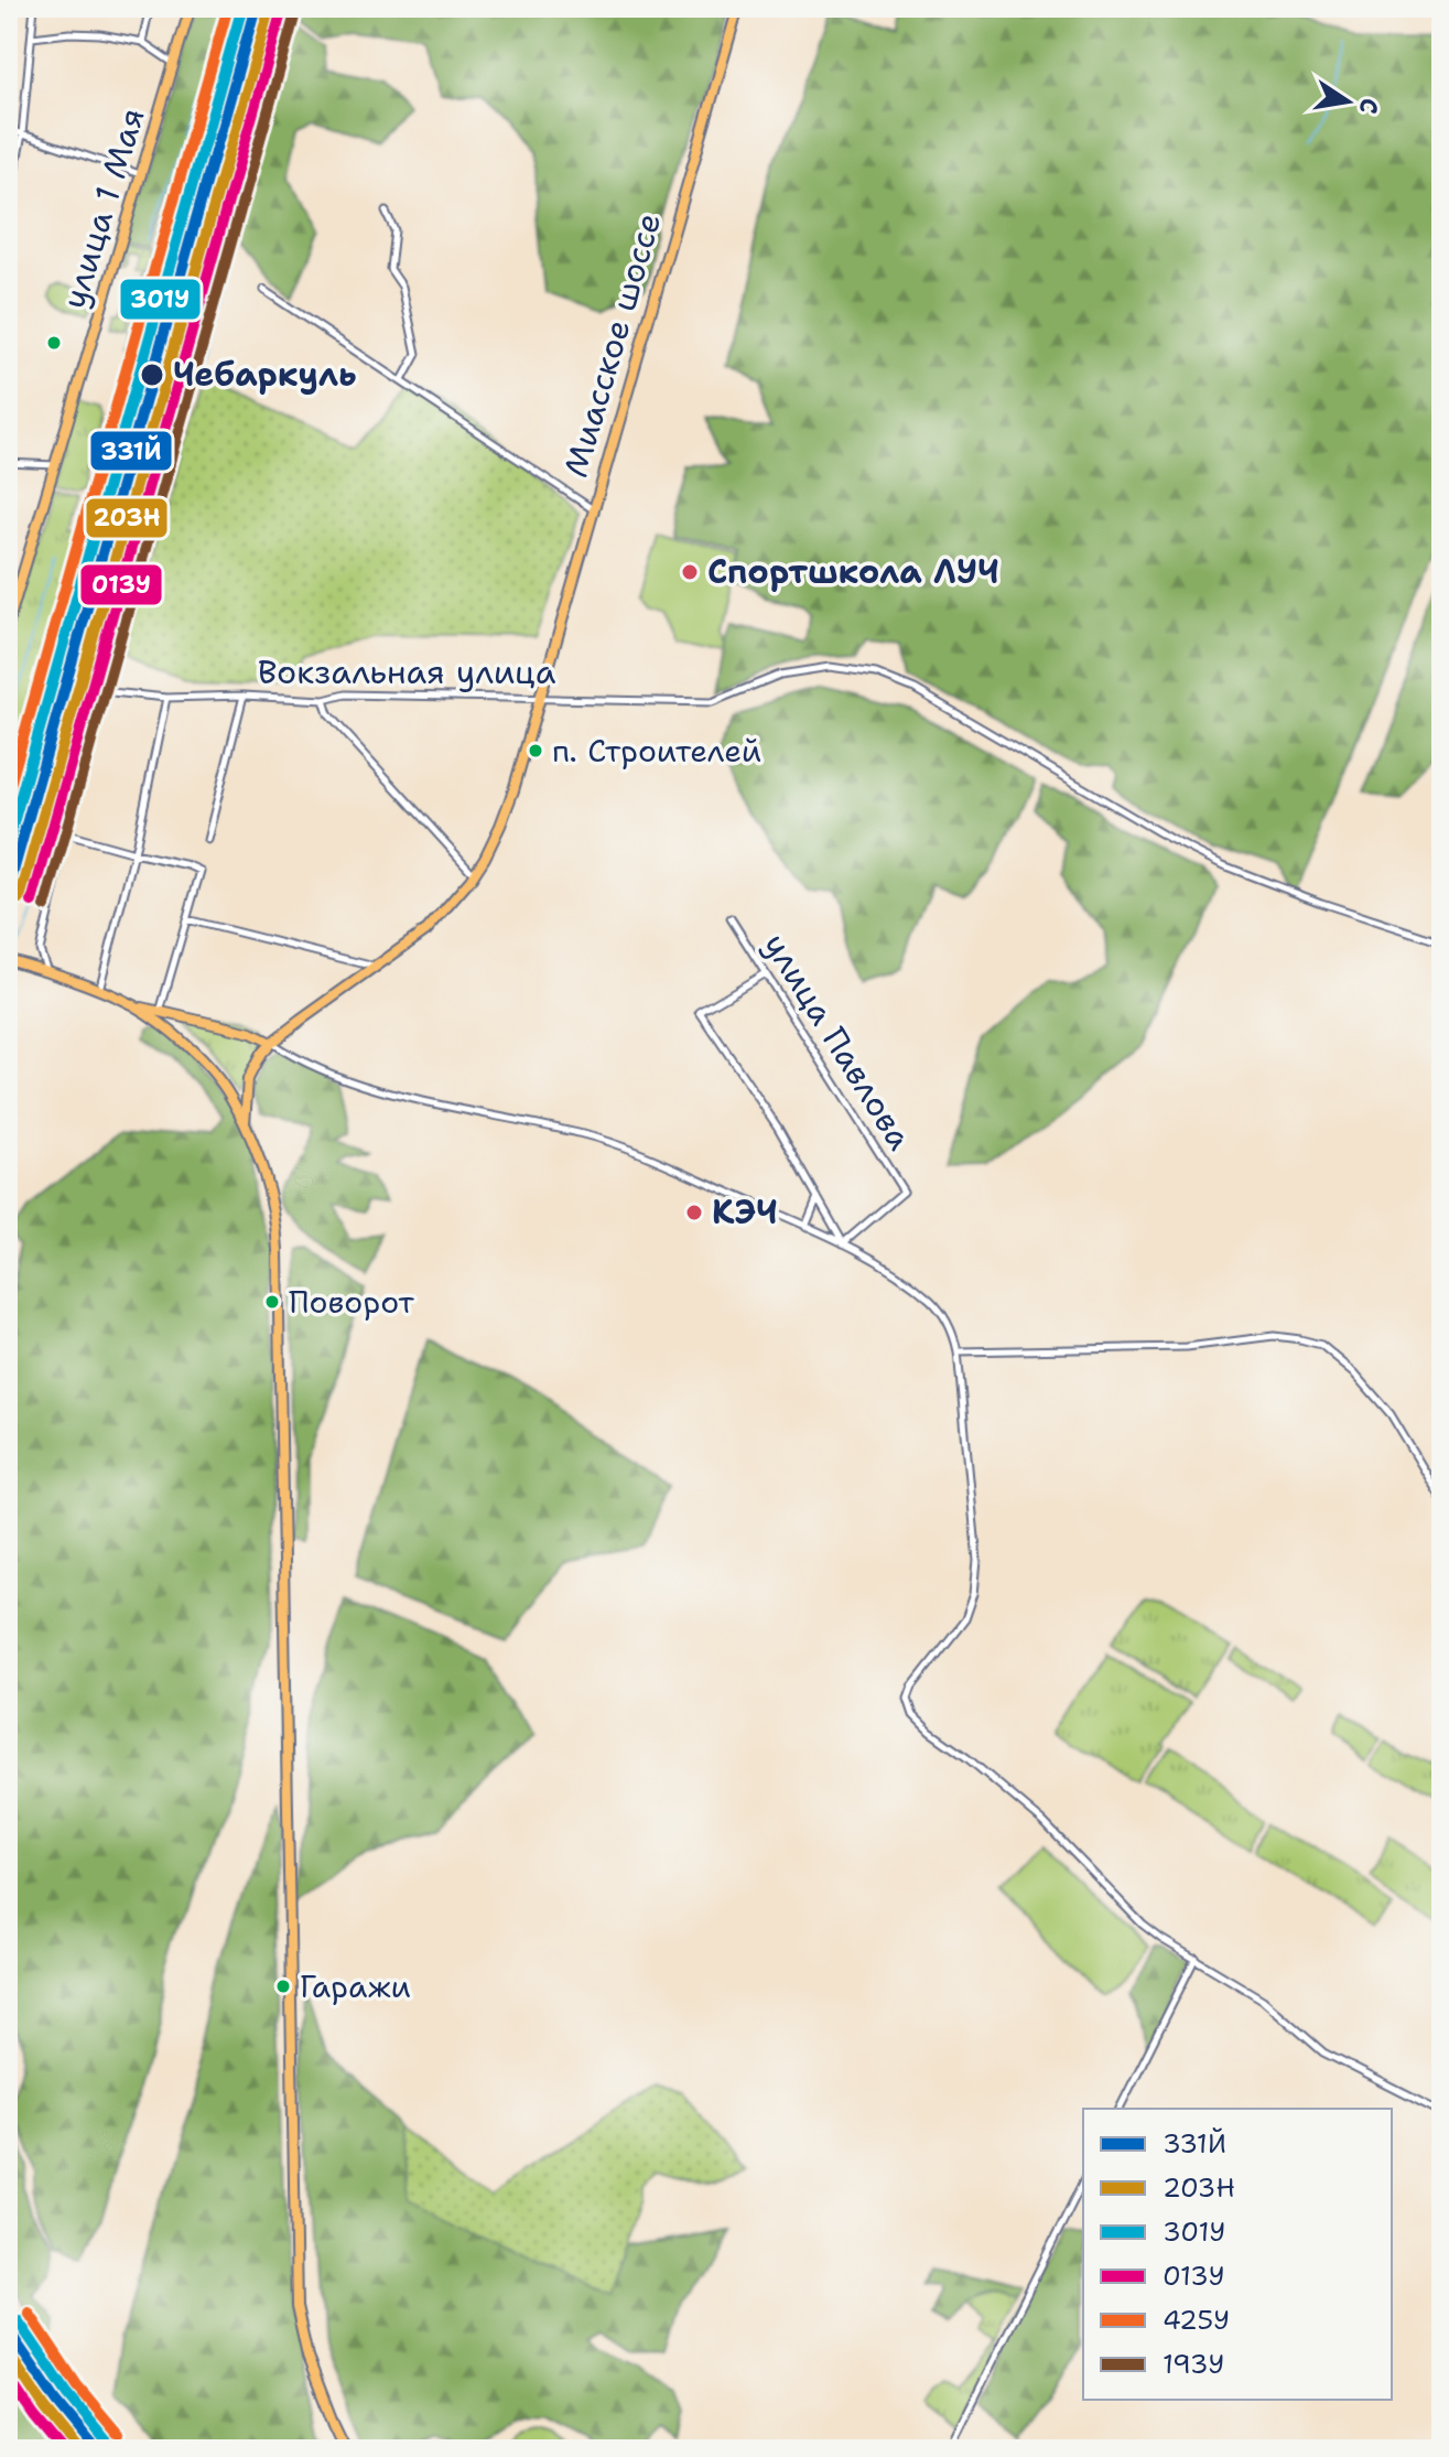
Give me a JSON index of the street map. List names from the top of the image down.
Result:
{
  "streets": {
    "main road": ["улица 1 Мая", "Миасское шоссе"],
    "street": ["Вокзальная улица", "улица Павлова"]
  },
  "crossings": [
    ["Миасское шоссе", "Вокзальная улица"]
  ],
  "places": [
    "Чебаркуль",
    "Спортшкола ЛУЧ",
    "п. Строителей",
    "КЭЧ",
    "Поворот",
    "Гаражи"
  ],
  "lines": [
    "transit line 331Й",
    "transit line 301У",
    "transit line 425У",
    "transit line 203Н",
    "transit line 013У",
    "transit line 193У"
  ],
  "legend": [
    "331Й",
    "203Н",
    "301У",
    "013У",
    "425У",
    "193У"
  ],
  "north": "right"
}
